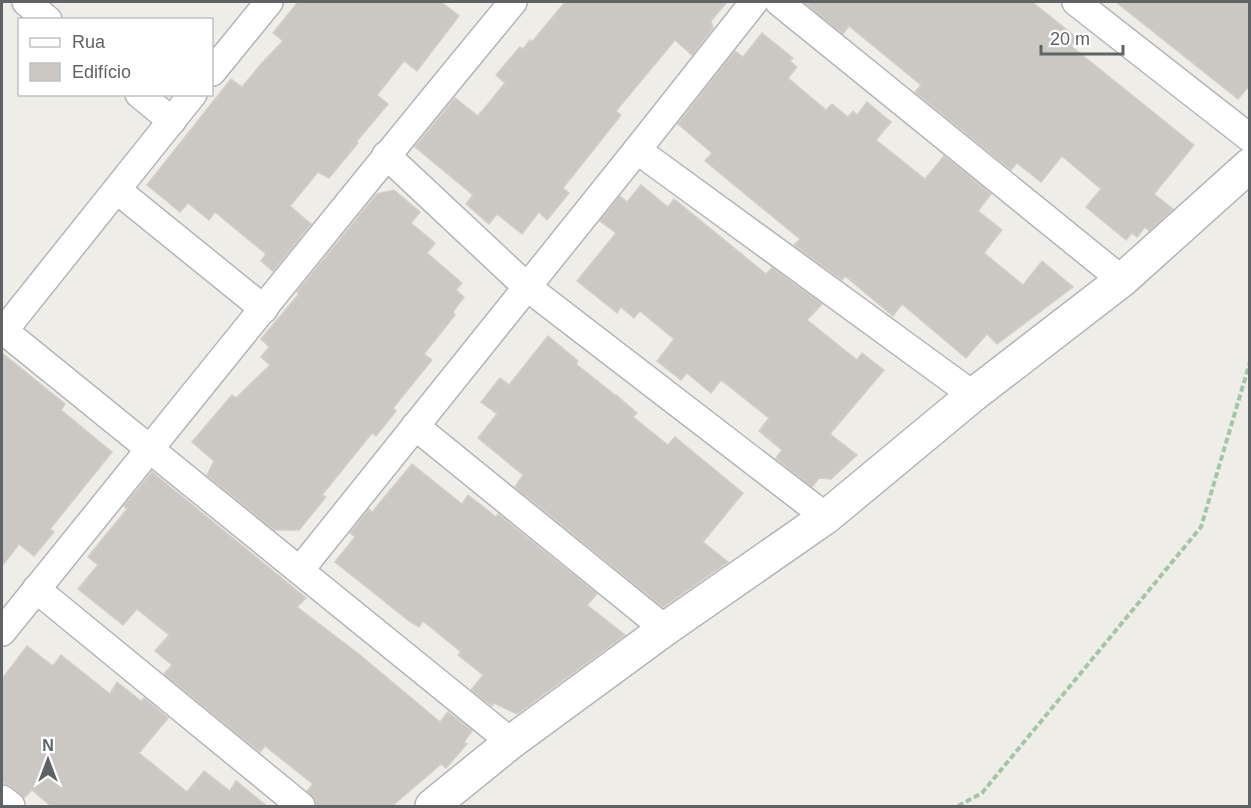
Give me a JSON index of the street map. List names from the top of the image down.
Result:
{
  "legend": ["Rua", "Edifício"],
  "scale_bar": "20 m",
  "north": "top"
}
